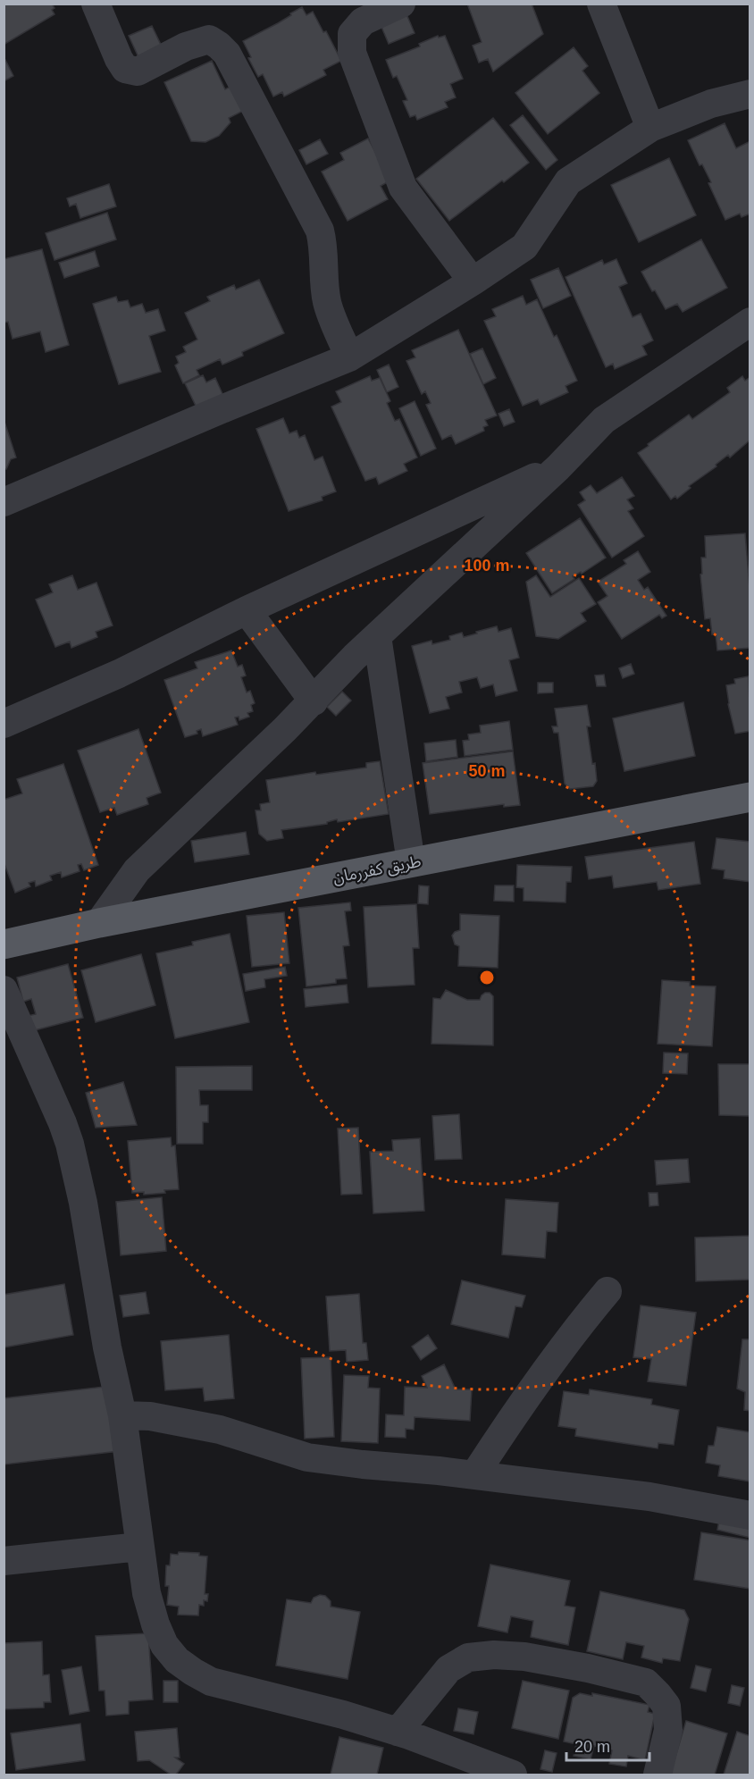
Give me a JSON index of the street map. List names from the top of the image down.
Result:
{
  "streets": {
    "main road": ["طريق كفررمان"]
  },
  "scale_bar": "20 m",
  "rings": ["100 m", "50 m"]
}
